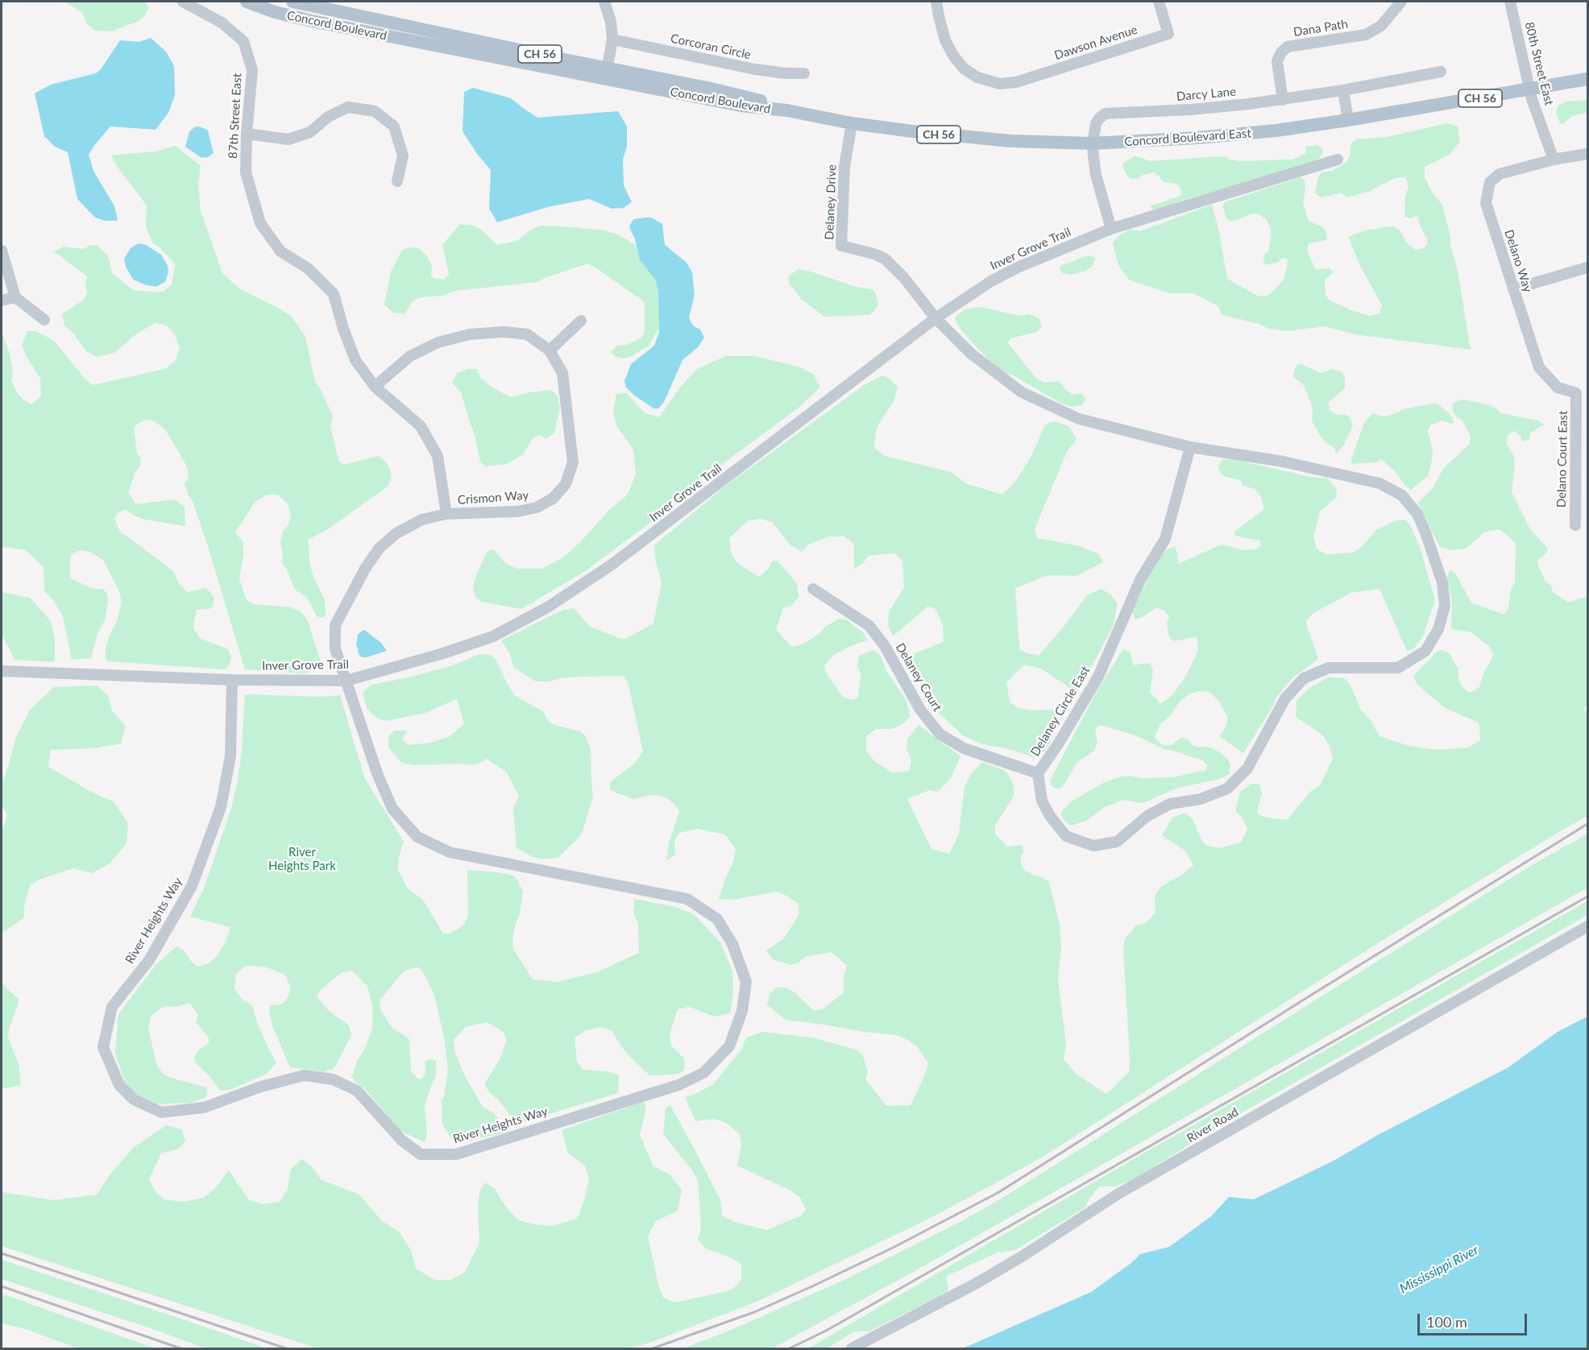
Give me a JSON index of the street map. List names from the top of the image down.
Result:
{
  "streets": {
    "main road": ["Concord Boulevard", "CH 56", "Concord Boulevard East"],
    "street": [
      "Dana Path",
      "Dawson Avenue",
      "Corcoran Circle",
      "80th Street East",
      "Darcy Lane",
      "87th Street East",
      "Delaney Drive",
      "Inver Grove Trail",
      "Delano Way",
      "Delano Court East",
      "Crismon Way",
      "Delaney Court",
      "Delaney Circle East",
      "River Heights Way",
      "River Road"
    ]
  },
  "crossings": [
    ["Concord Boulevard", "Concord Boulevard East"],
    ["Dana Path", "Darcy Lane"],
    ["80th Street East", "Concord Boulevard East"],
    ["80th Street East", "Delano Way"],
    ["Darcy Lane", "Concord Boulevard East"],
    ["Darcy Lane", "Inver Grove Trail"],
    ["87th Street East", "Crismon Way"],
    ["Concord Boulevard East", "Delaney Drive"],
    ["Delaney Drive", "Inver Grove Trail"],
    ["Delaney Drive", "Delaney Circle East"],
    ["Inver Grove Trail", "Crismon Way"],
    ["Inver Grove Trail", "Delaney Circle East"],
    ["Inver Grove Trail", "River Heights Way"],
    ["Delano Way", "Delano Court East"],
    ["Crismon Way", "River Heights Way"],
    ["Delaney Court", "Delaney Circle East"]
  ],
  "water": ["Mississippi River"],
  "parks": ["River Heights Park"],
  "scale_bar": "100 m"
}
